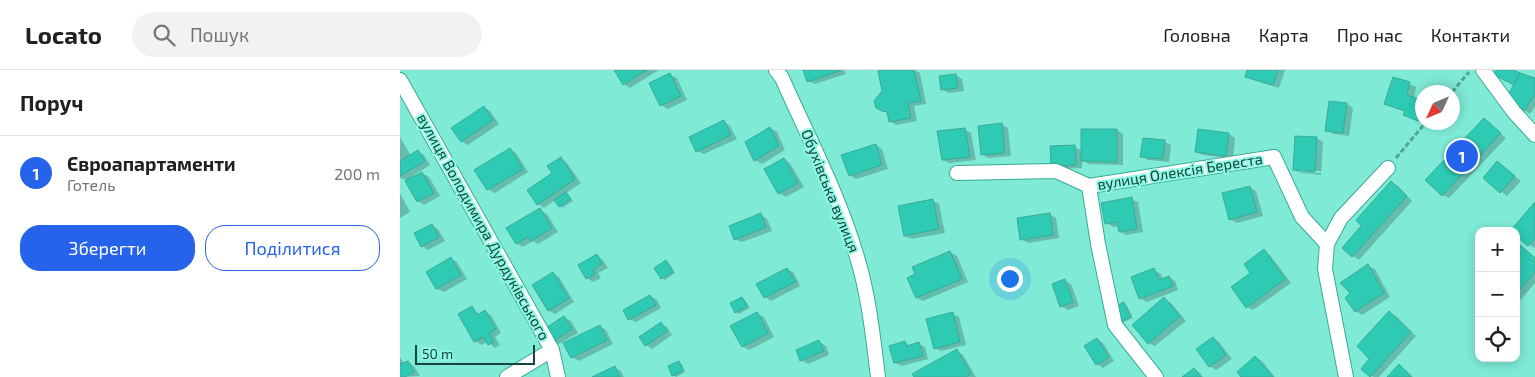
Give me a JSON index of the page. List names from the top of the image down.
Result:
{
  "streets": {
    "street": ["вулиця Олексія Береста", "Обухівська вулиця", "вулиця Володимира Дурдуківського"]
  },
  "scale_bar": "50 m",
  "north": "bottom left",
  "page": {
    "header": "Locato",
    "search": "Пошук",
    "nav": [
      "Головна",
      "Карта",
      "Про нас",
      "Контакти"
    ],
    "heading": "Поруч",
    "list": [
      {
        "mark": "1",
        "name": "Євроапартаменти",
        "note": "Готель",
        "value": "200 m"
      }
    ],
    "pins": "1",
    "buttons": ["Зберегти", "Поділитися"],
    "map_buttons": ["+", "−"],
    "scale": "50 m"
  }
}
